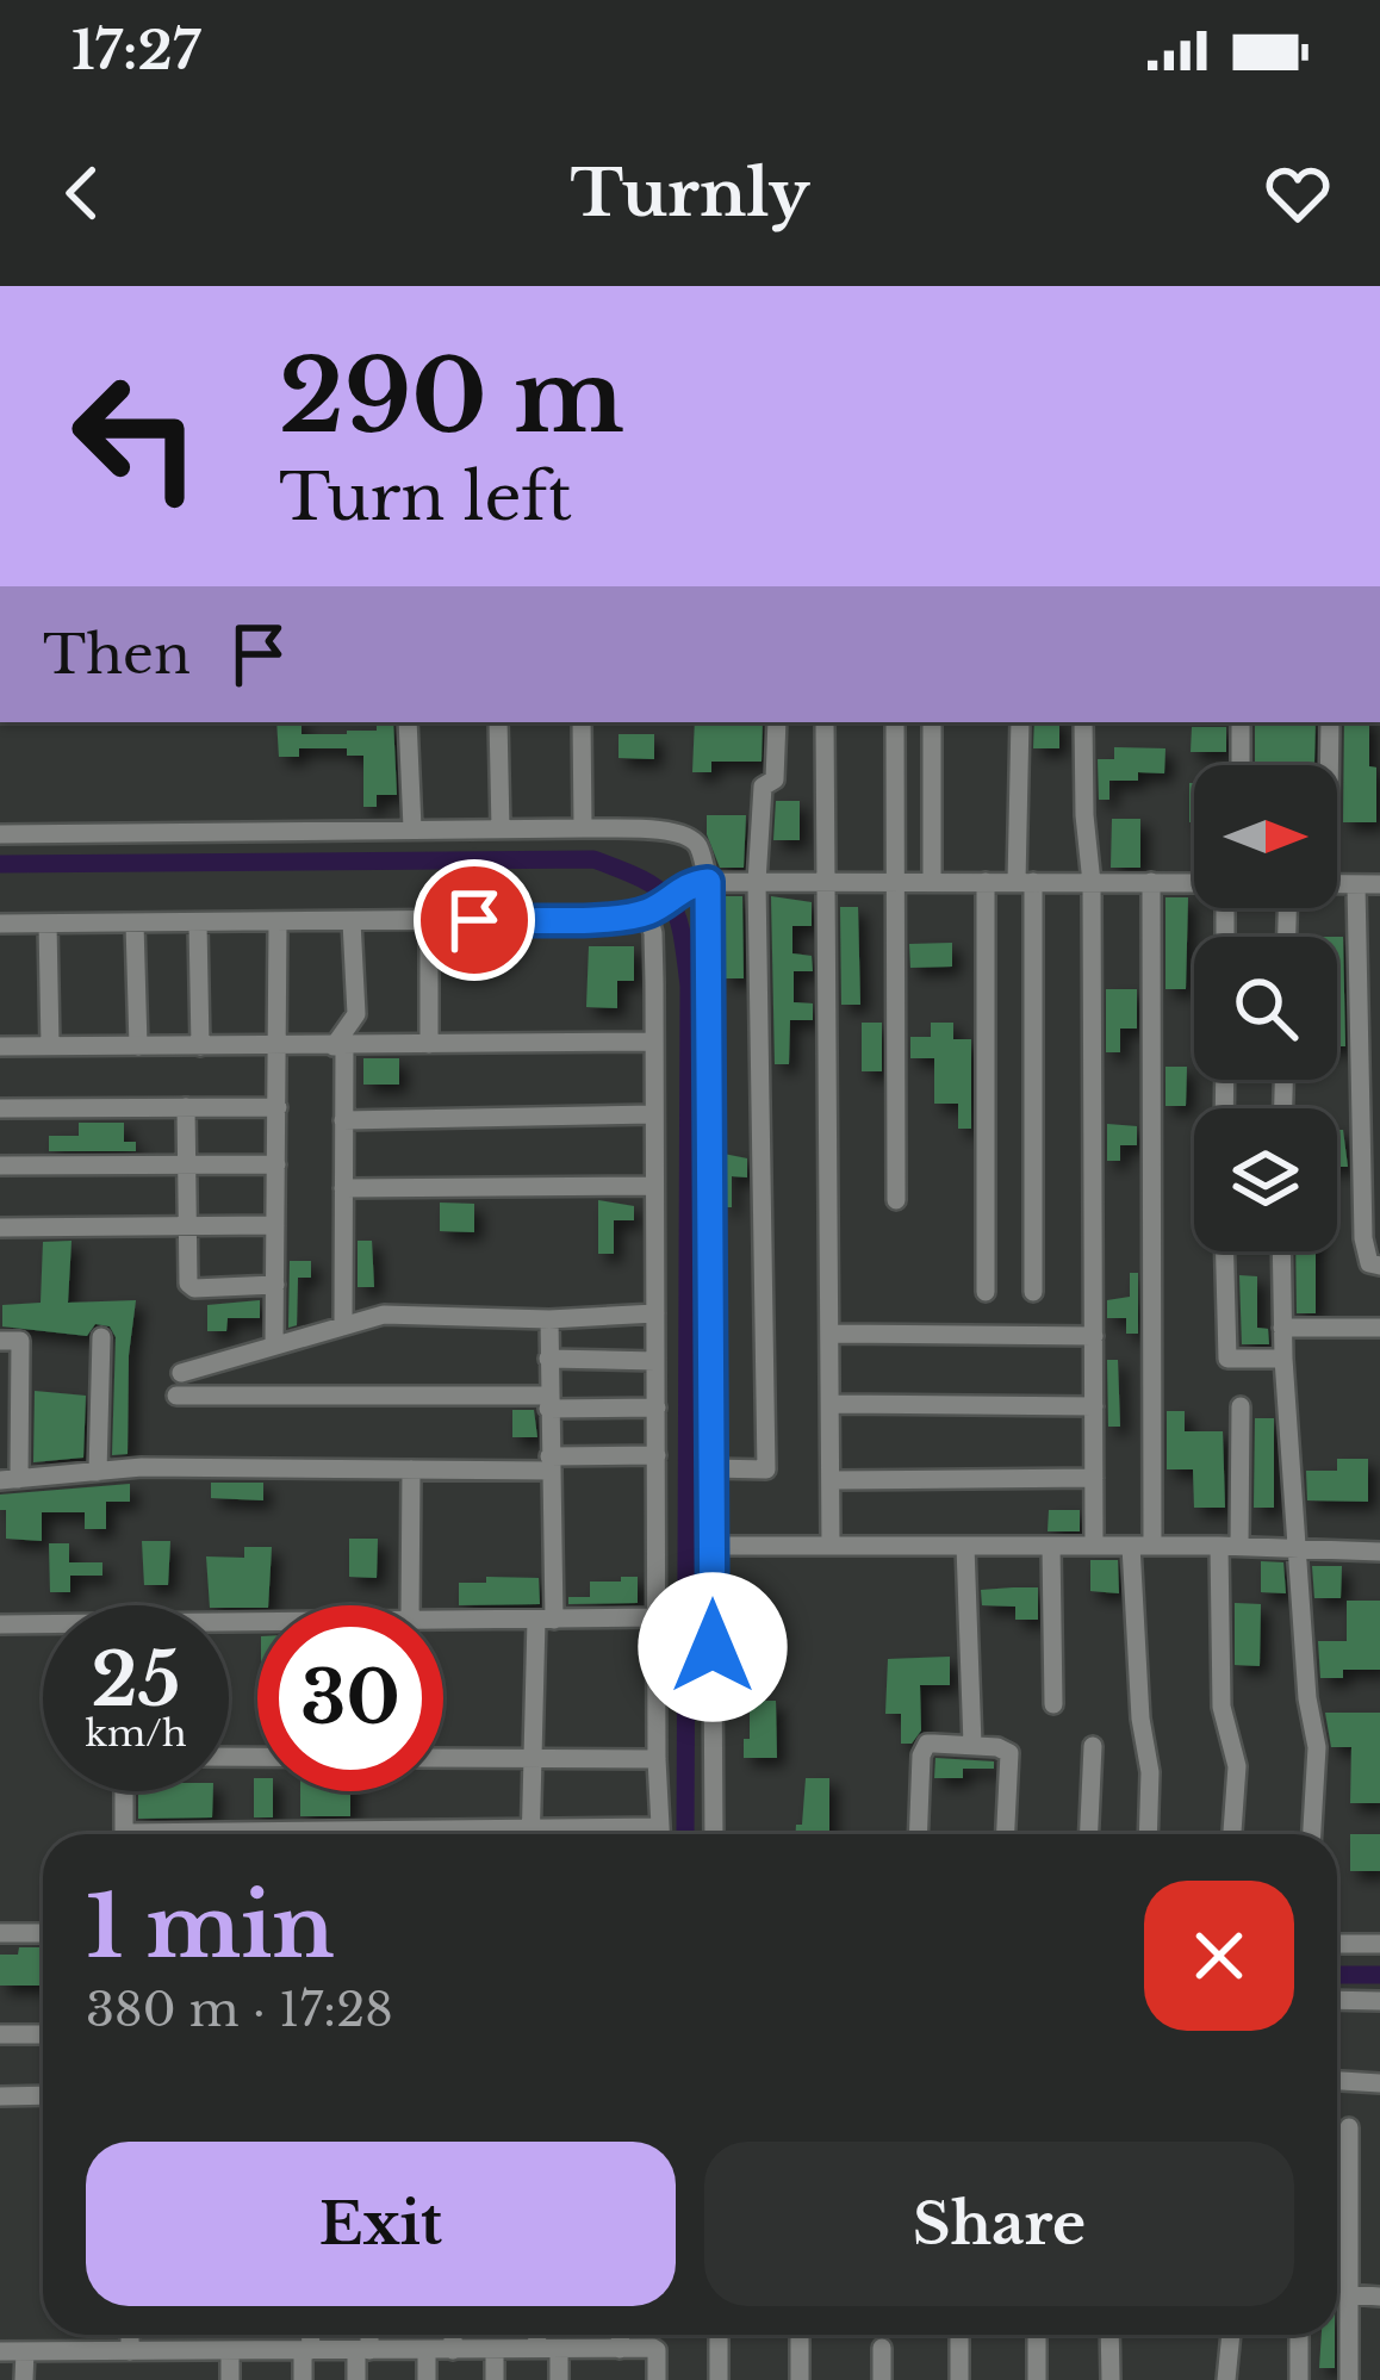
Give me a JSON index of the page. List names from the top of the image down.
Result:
{
  "north": "right",
  "page": {
    "status": "17:27",
    "header": "Turnly",
    "turn": ["290 m", "Turn left"],
    "then": "Then",
    "speed": "25 km/h",
    "limit": "30",
    "heading": ["1 min", "380 m · 17:28"],
    "buttons": ["Exit", "Share"]
  }
}
